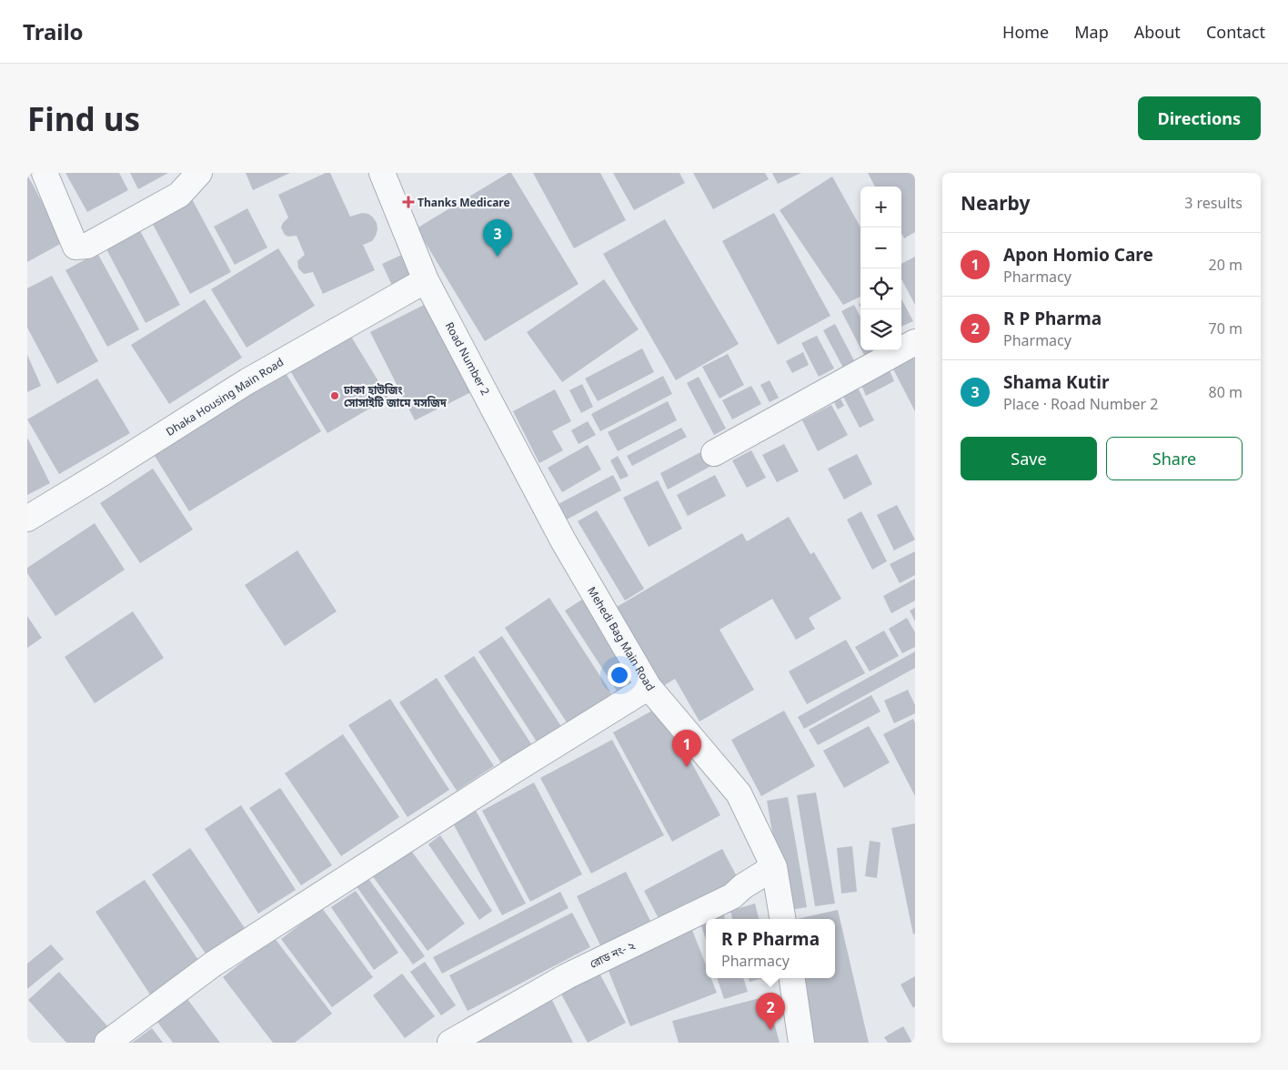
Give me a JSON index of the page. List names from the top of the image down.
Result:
{
  "streets": {
    "street": [
      "Road Number 2",
      "Dhaka Housing Main Road",
      "Mehedi Bag Main Road",
      "রোড নং- ২"
    ]
  },
  "crossings": [
    ["Road Number 2", "Dhaka Housing Main Road"],
    ["Road Number 2", "Mehedi Bag Main Road"],
    ["Mehedi Bag Main Road", "রোড নং- ২"]
  ],
  "places": {
    "health": ["Thanks Medicare"],
    "other": ["ঢাকা হাউজিং সোসাইটি জামে মসজিদ"]
  },
  "page": {
    "header": "Trailo",
    "nav": [
      "Home",
      "Map",
      "About",
      "Contact"
    ],
    "buttons": [
      "Directions",
      ["Save", "Share"]
    ],
    "title": "Find us",
    "heading": ["Nearby", "3 results"],
    "map_buttons": ["+", "−"],
    "pins": ["3", "1", "2"],
    "list": [
      {
        "mark": "1",
        "name": "Apon Homio Care",
        "note": "Pharmacy",
        "value": "20 m"
      },
      {
        "mark": "2",
        "name": "R P Pharma",
        "note": "Pharmacy",
        "value": "70 m"
      },
      {
        "mark": "3",
        "name": "Shama Kutir",
        "note": "Place · Road Number 2",
        "value": "80 m"
      }
    ],
    "popup": ["R P Pharma", "Pharmacy"]
  }
}
